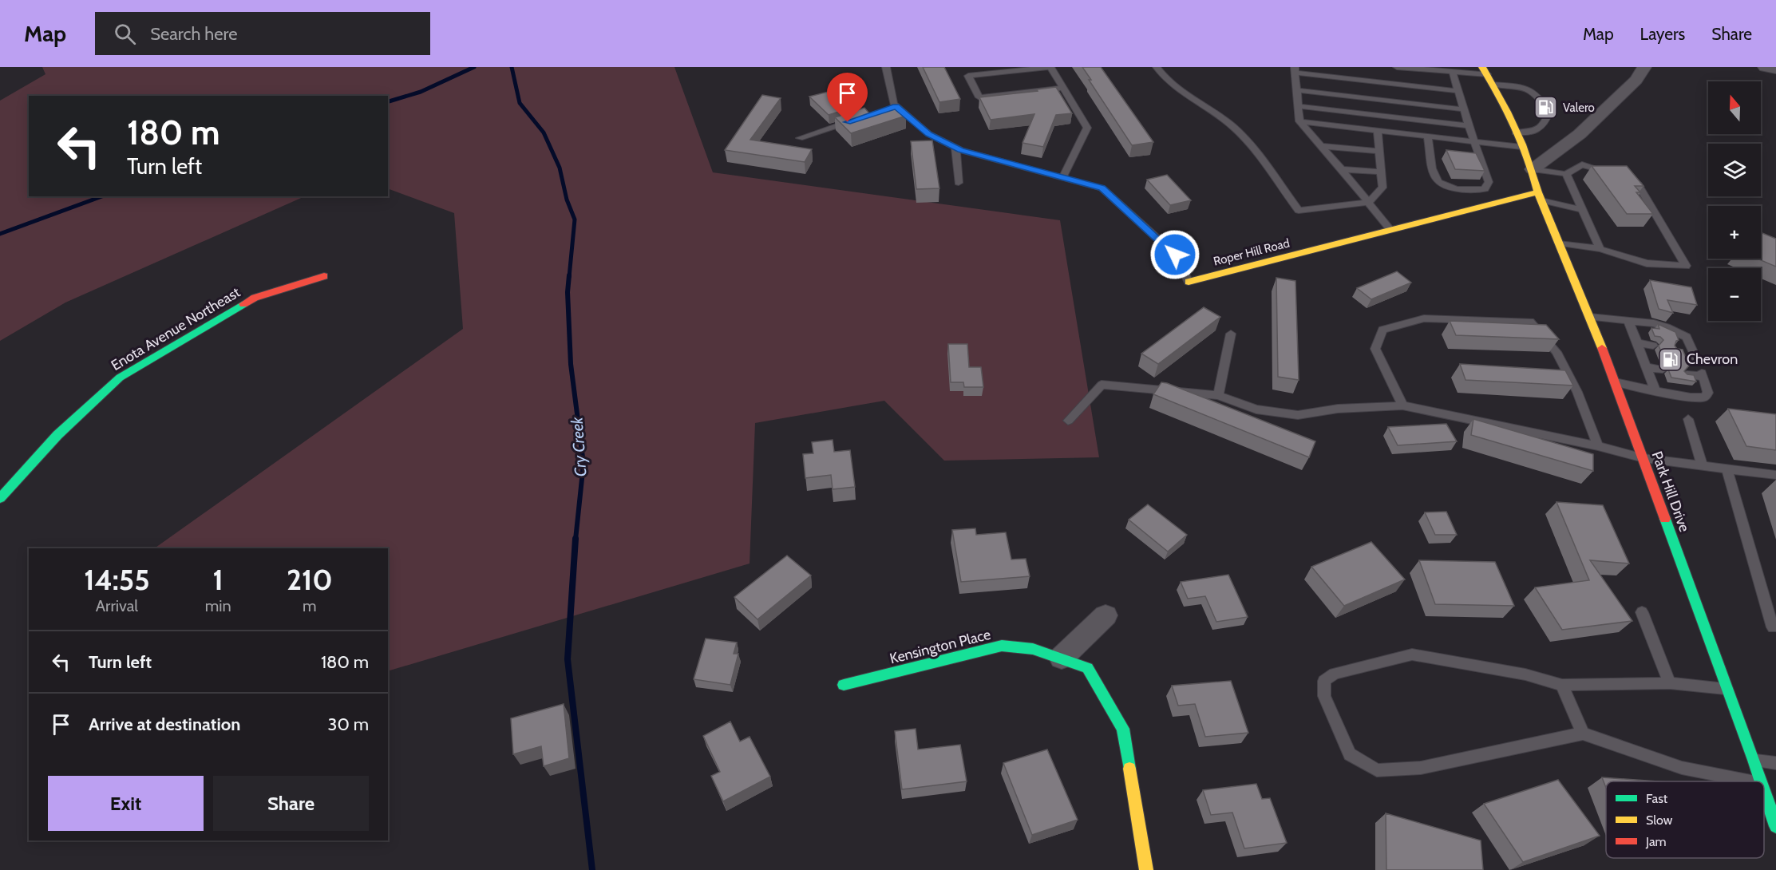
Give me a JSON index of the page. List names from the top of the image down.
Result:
{
  "streets": {
    "street": [
      "Roper Hill Road",
      "Enota Avenue Northeast",
      "Park Hill Drive",
      "Kensington Place"
    ]
  },
  "crossings": [
    ["Roper Hill Road", "Park Hill Drive"]
  ],
  "water": ["Cry Creek"],
  "places": {
    "fuel station": ["Valero", "Chevron"]
  },
  "legend": ["Fast", "Slow", "Jam"],
  "north": "top",
  "page": {
    "header": "Map",
    "search": "Search here",
    "nav": ["Map", "Layers", "Share"],
    "map_buttons": ["+", "−"],
    "turn": ["180 m", "Turn left"],
    "eta": [
      "14:55",
      "Arrival",
      "1",
      "min",
      "210",
      "m"
    ],
    "list": [
      {
        "name": "Turn left",
        "value": "180 m"
      },
      {
        "name": "Arrive at destination",
        "value": "30 m"
      }
    ],
    "buttons": ["Exit", "Share"]
  }
}
